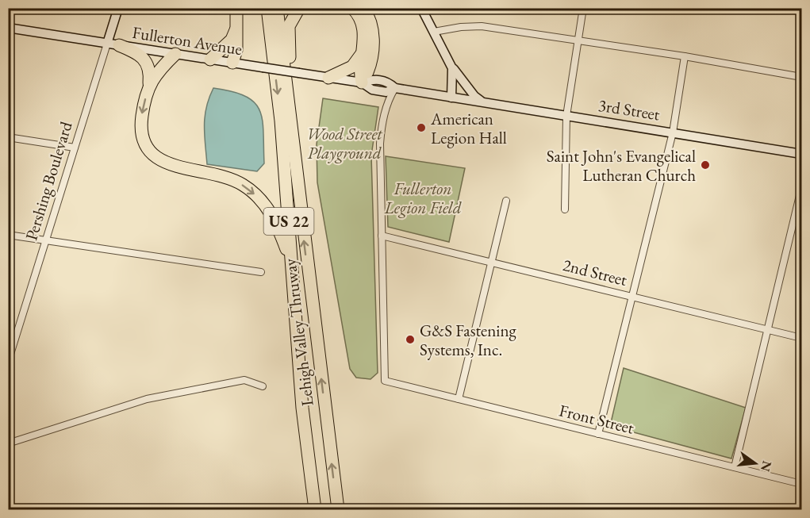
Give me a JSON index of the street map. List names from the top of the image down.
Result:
{
  "streets": {
    "highway": ["US 22", "Lehigh Valley Thruway"],
    "main road": ["Fullerton Avenue", "3rd Street", "Pershing Boulevard"],
    "street": ["2nd Street", "Front Street"]
  },
  "crossings": [
    ["Fullerton Avenue", "3rd Street"],
    ["Fullerton Avenue", "Pershing Boulevard"],
    ["2nd Street", "Front Street"]
  ],
  "parks": ["Wood Street Playground", "Fullerton Legion Field"],
  "places": ["American Legion Hall", "Saint John's Evangelical Lutheran Church", "G&S Fastening Systems, Inc."],
  "north": "right"
}
